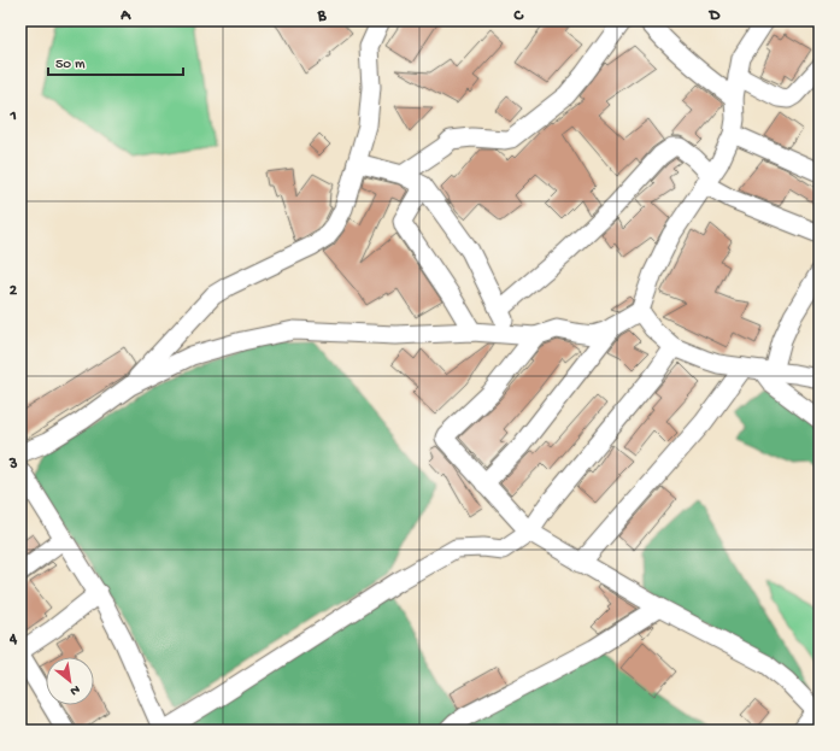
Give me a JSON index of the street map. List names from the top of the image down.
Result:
{
  "scale_bar": "50 m",
  "north": "bottom right",
  "grid": {
    "columns": [
      "A",
      "B",
      "C",
      "D"
    ],
    "rows": [
      "1",
      "2",
      "3",
      "4"
    ]
  }
}
